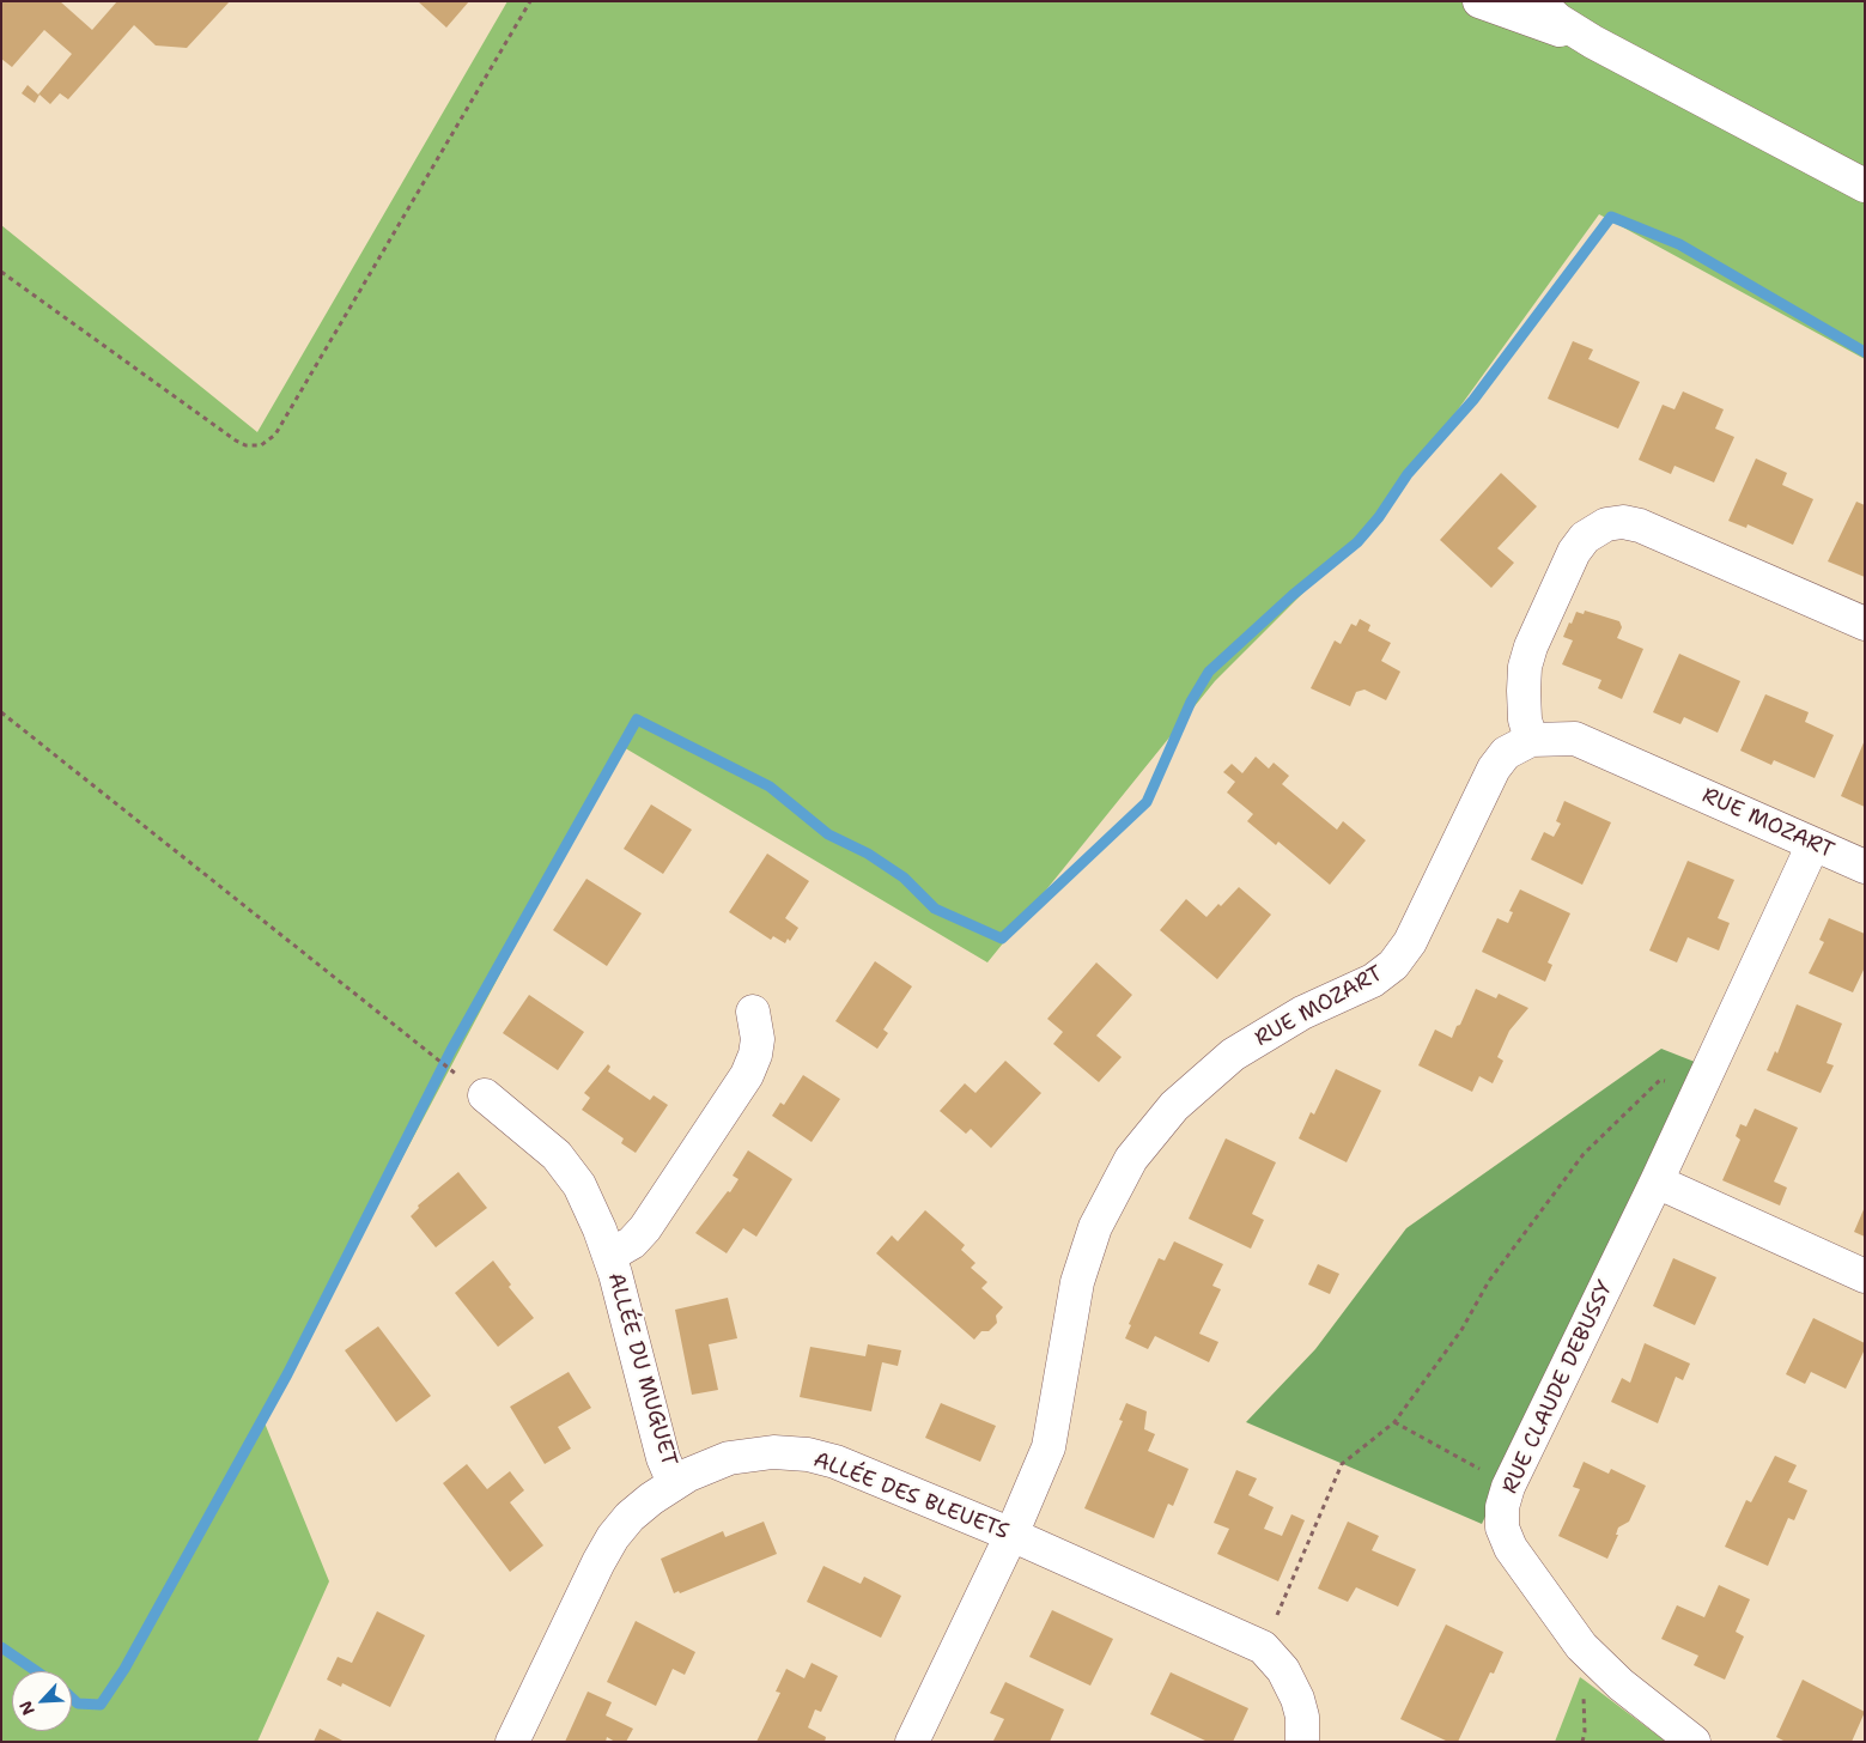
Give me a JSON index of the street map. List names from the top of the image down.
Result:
{
  "streets": {
    "street": [
      "RUE MOZART",
      "ALLÉE DU MUGUET",
      "RUE CLAUDE DEBUSSY",
      "ALLÉE DES BLEUETS"
    ]
  },
  "crossings": [
    ["RUE MOZART", "RUE CLAUDE DEBUSSY"],
    ["RUE MOZART", "ALLÉE DES BLEUETS"],
    ["ALLÉE DU MUGUET", "ALLÉE DES BLEUETS"]
  ],
  "north": "bottom left"
}
